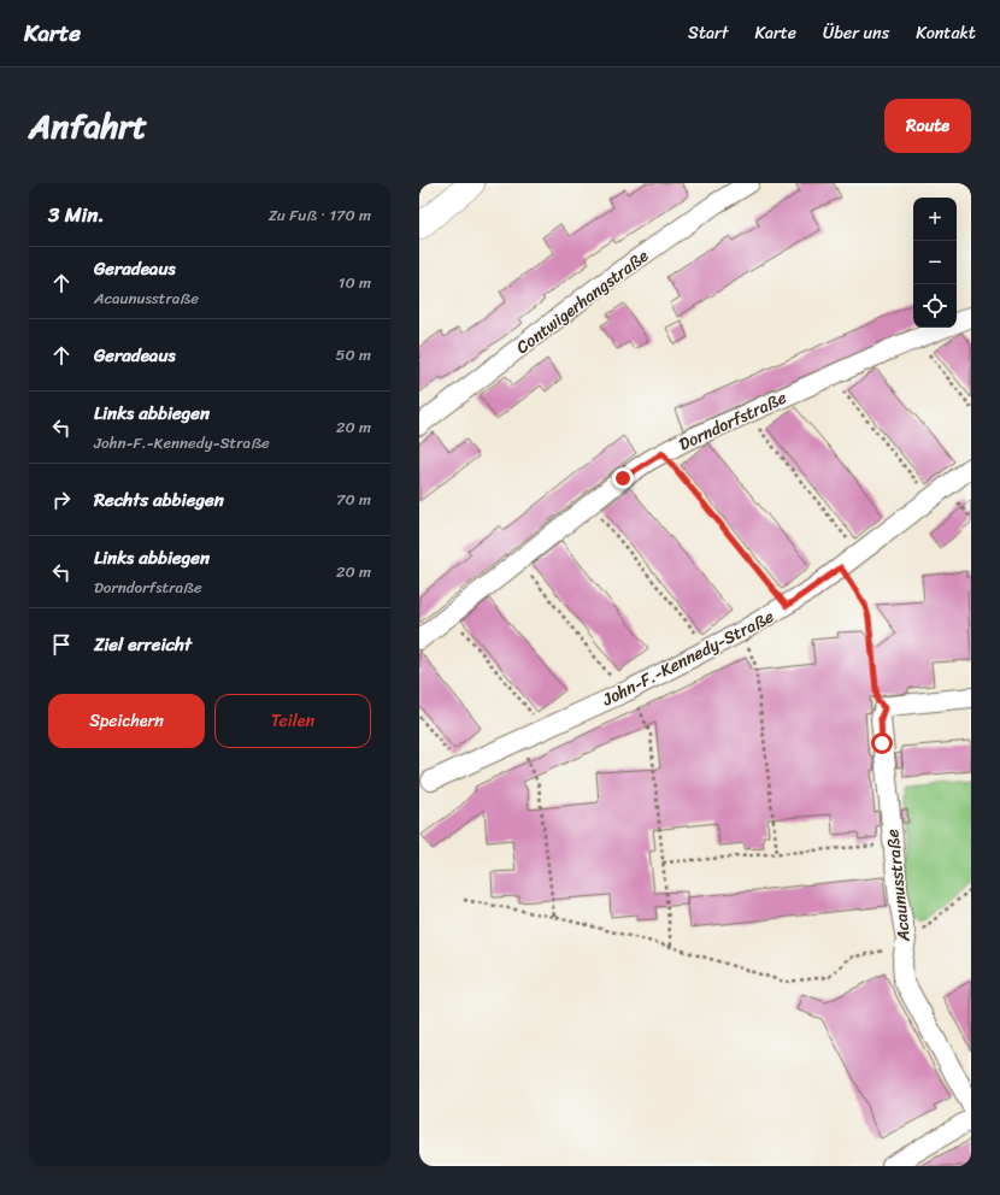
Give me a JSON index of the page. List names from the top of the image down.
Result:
{
  "streets": {
    "street": [
      "Contwigerhangstraße",
      "Dorndorfstraße",
      "John-F.-Kennedy-Straße",
      "Acaunusstraße"
    ]
  },
  "page": {
    "header": "Karte",
    "nav": [
      "Start",
      "Karte",
      "Über uns",
      "Kontakt"
    ],
    "title": "Anfahrt",
    "buttons": [
      "Route",
      ["Speichern", "Teilen"]
    ],
    "heading": ["3 Min.", "Zu Fuß · 170 m"],
    "map_buttons": ["+", "−"],
    "list": [
      ["Geradeaus", "Acaunusstraße", "10 m"],
      ["Geradeaus", "50 m"],
      ["Links abbiegen", "John-F.-Kennedy-Straße", "20 m"],
      ["Rechts abbiegen", "70 m"],
      ["Links abbiegen", "Dorndorfstraße", "20 m"],
      "Ziel erreicht"
    ]
  }
}
